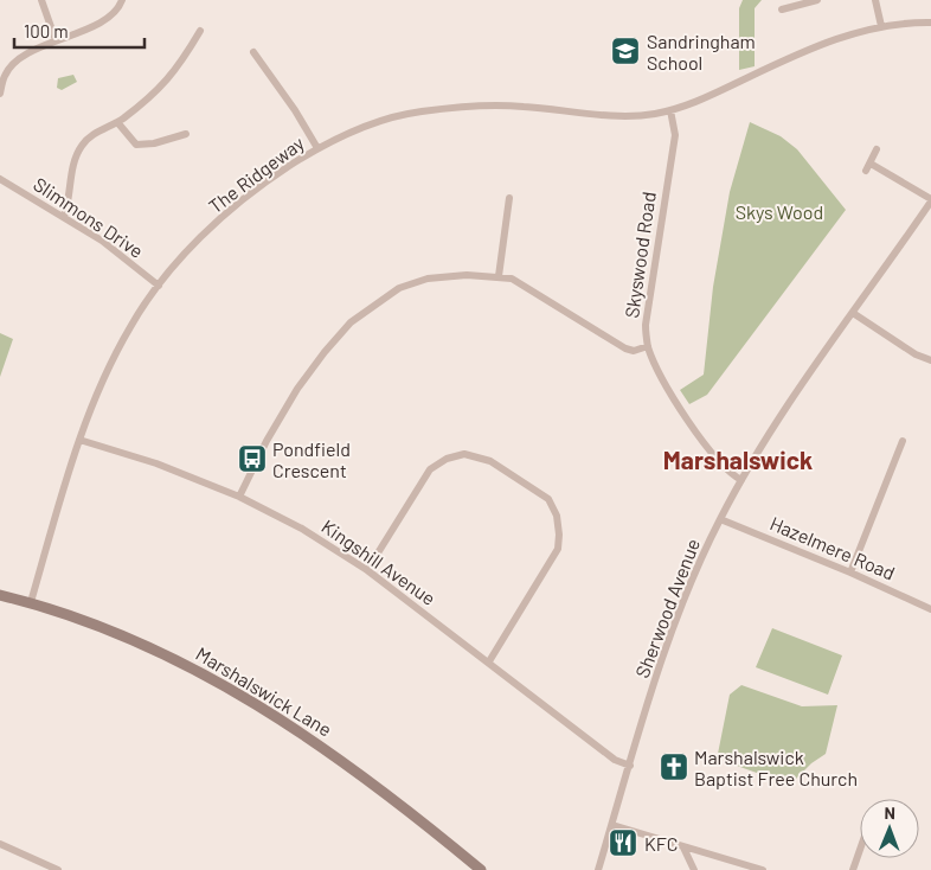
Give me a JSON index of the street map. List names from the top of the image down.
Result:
{
  "streets": {
    "street": [
      "The Ridgeway",
      "Slimmons Drive",
      "Skyswood Road",
      "Hazelmere Road",
      "Kingshill Avenue",
      "Sherwood Avenue",
      "Marshalswick Lane"
    ]
  },
  "crossings": [
    ["The Ridgeway", "Slimmons Drive"],
    ["The Ridgeway", "Skyswood Road"],
    ["The Ridgeway", "Kingshill Avenue"],
    ["The Ridgeway", "Marshalswick Lane"],
    ["Skyswood Road", "Sherwood Avenue"],
    ["Hazelmere Road", "Sherwood Avenue"],
    ["Kingshill Avenue", "Sherwood Avenue"]
  ],
  "districts": ["Marshalswick"],
  "parks": ["Skys Wood"],
  "places": {
    "school or university": ["Sandringham School"],
    "bus stop": ["Pondfield Crescent"],
    "church": ["Marshalswick Baptist Free Church"],
    "restaurant": ["KFC"]
  },
  "scale_bar": "100 m",
  "north": "top"
}
